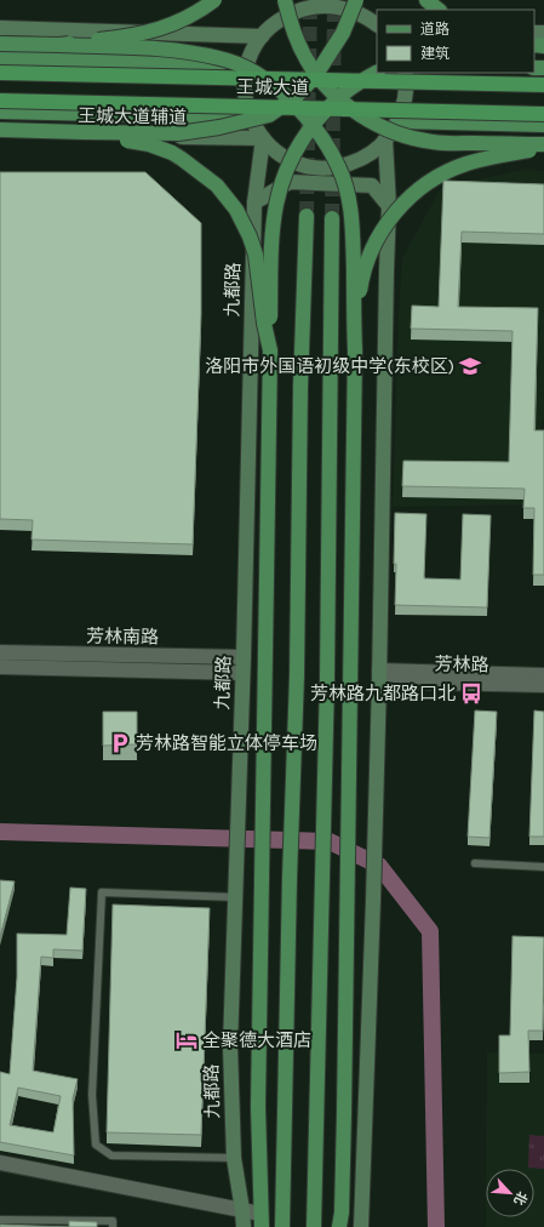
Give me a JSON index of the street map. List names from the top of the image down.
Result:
{
  "streets": {
    "highway": ["王城大道"],
    "main road": ["王城大道辅道", "九都路"],
    "street": ["芳林南路", "芳林路"]
  },
  "crossings": [
    ["王城大道辅道", "九都路"],
    ["九都路", "芳林南路"]
  ],
  "places": {
    "school or university": ["洛阳市外国语初级中学(东校区)"],
    "bus stop": ["芳林路九都路口北"],
    "parking": ["芳林路智能立体停车场"],
    "hotel": ["全聚德大酒店"]
  },
  "legend": ["道路", "建筑"],
  "north": "bottom right"
}
